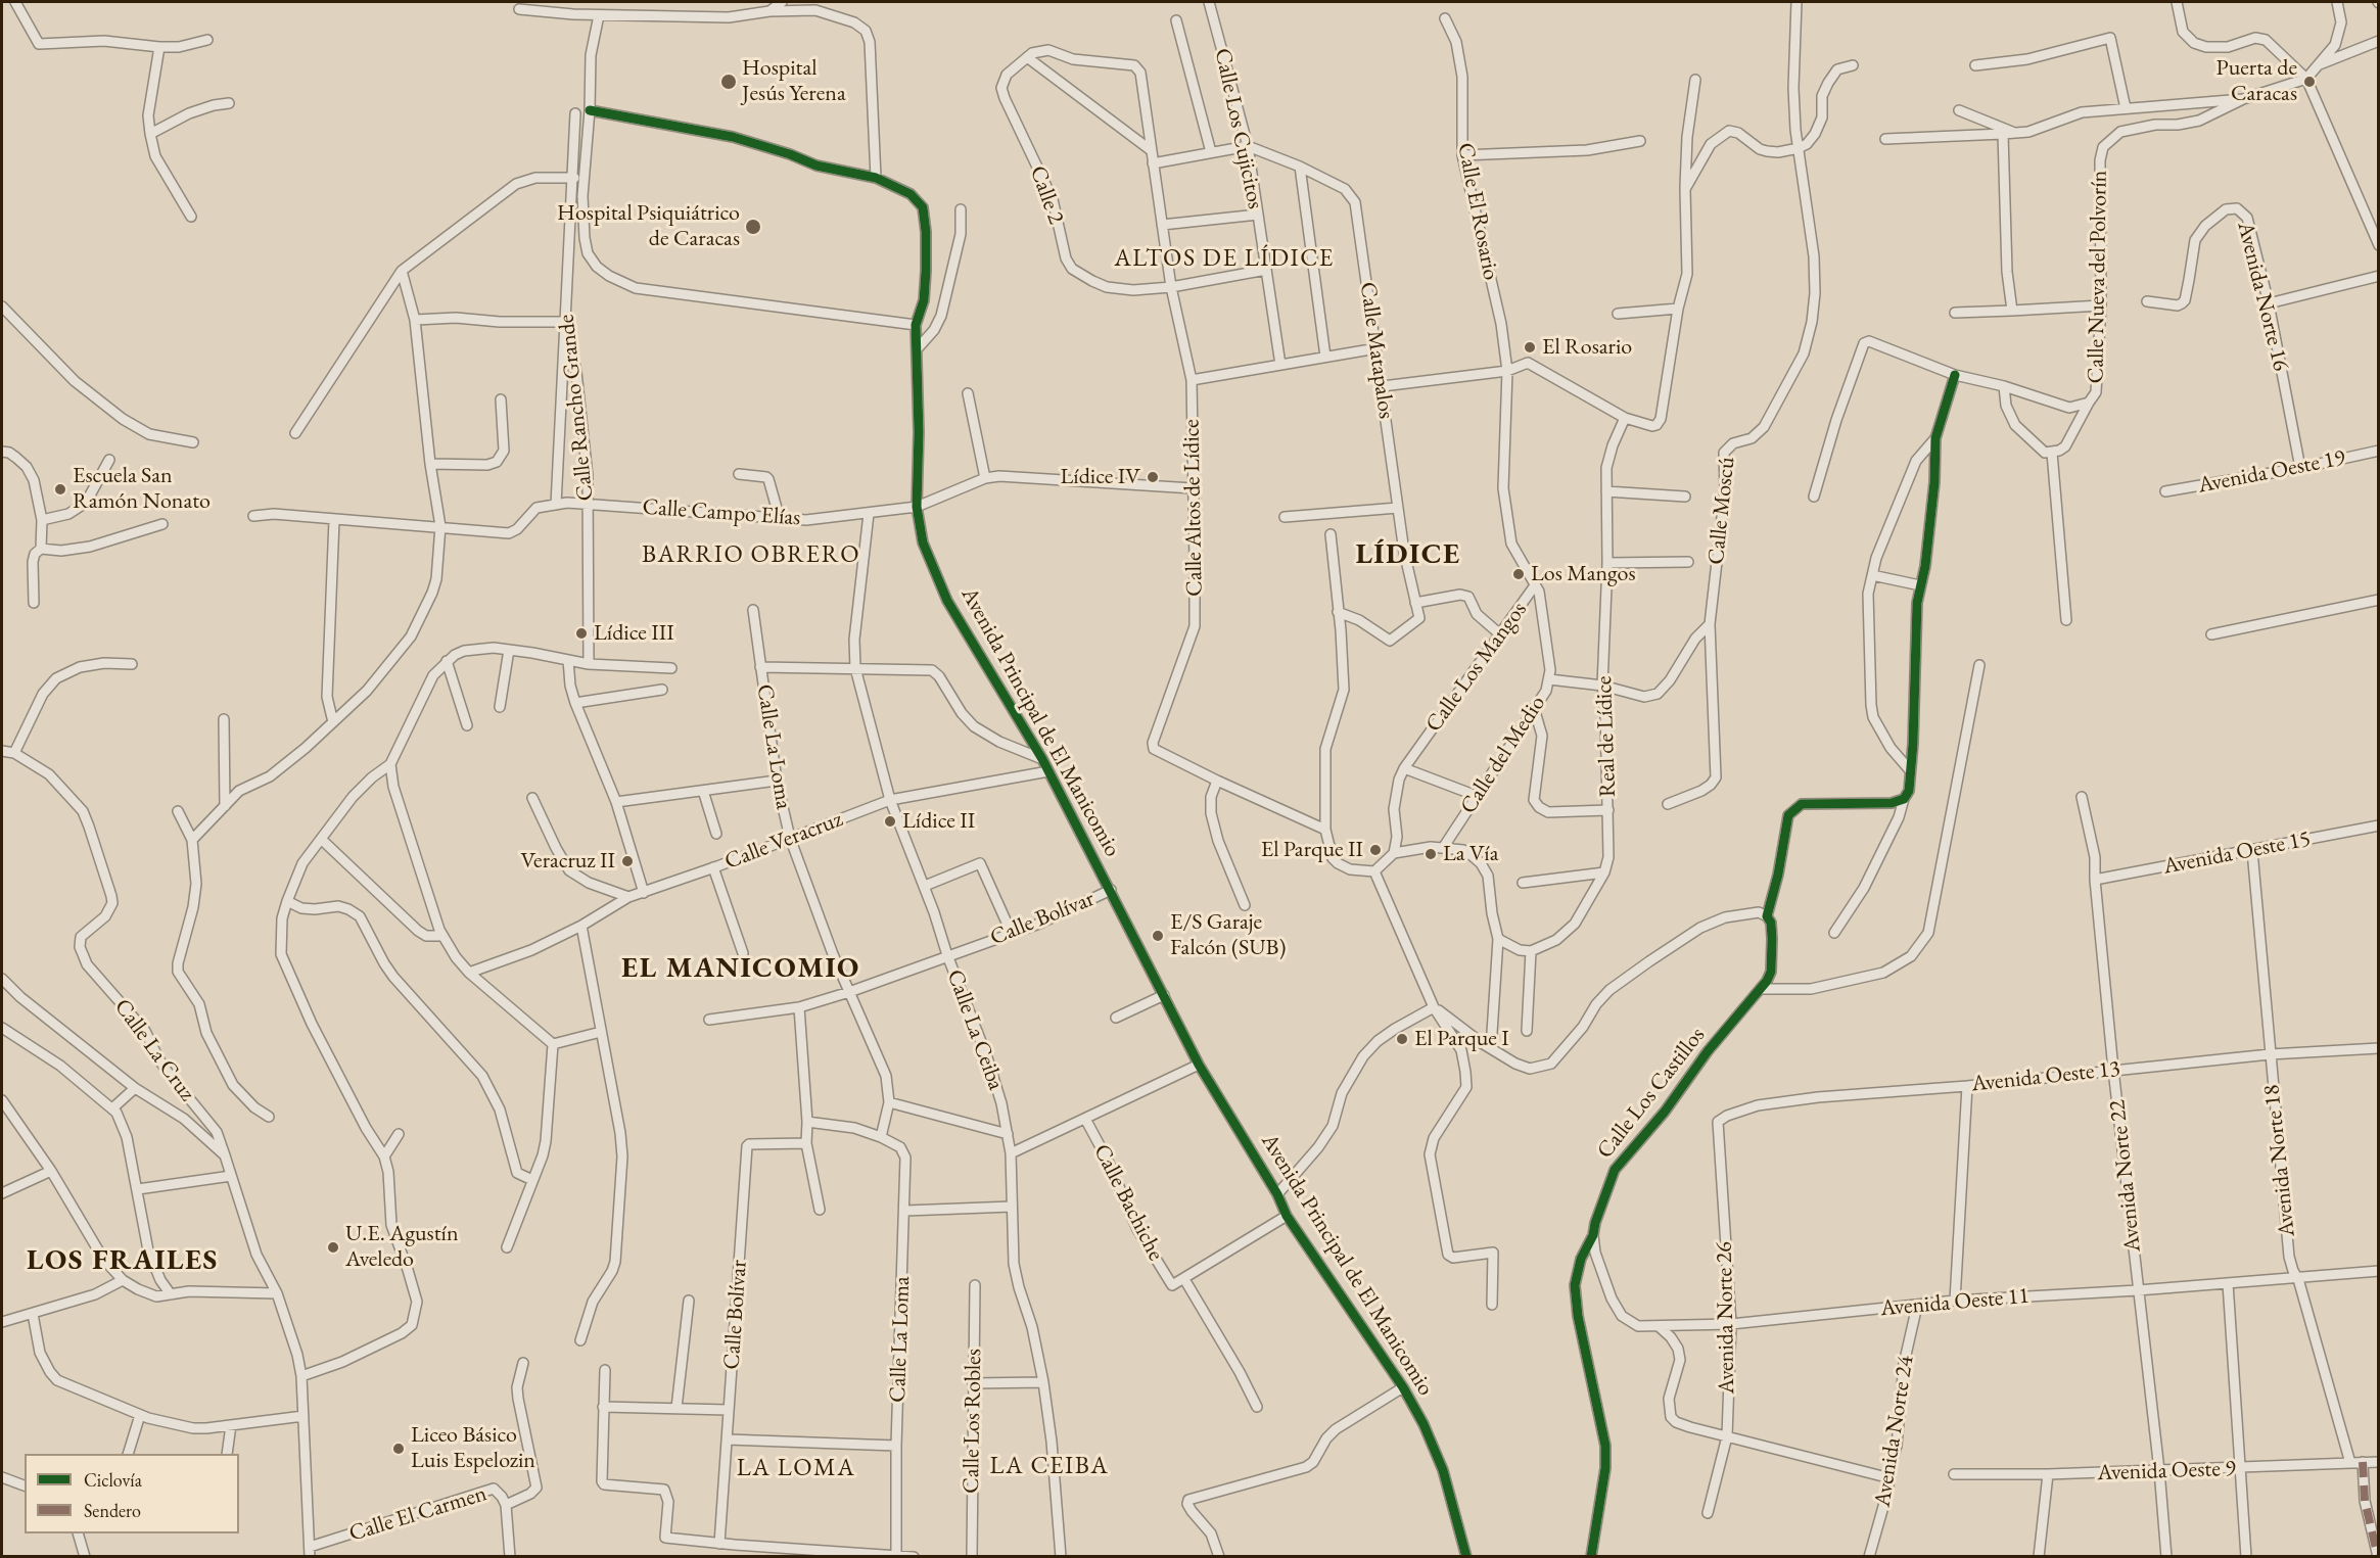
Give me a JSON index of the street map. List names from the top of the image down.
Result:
{
  "streets": {
    "street": [
      "Calle Los Cujicitos",
      "Calle 2",
      "Calle El Rosario",
      "Calle Nueva del Polvorín",
      "Avenida Norte 16",
      "Calle Matapalos",
      "Calle Rancho Grande",
      "Avenida Oeste 19",
      "Calle Altos de Lídice",
      "Calle Moscú",
      "Calle Campo Elías",
      "Calle Los Mangos",
      "Avenida Principal de El Manicomio",
      "Real de Lídice",
      "Calle La Loma",
      "Calle del Medio",
      "Calle Veracruz",
      "Avenida Oeste 15",
      "Calle Bolívar",
      "Calle La Ceiba",
      "Calle La Cruz",
      "Avenida Oeste 13",
      "Calle Los Castillos",
      "Avenida Norte 18",
      "Avenida Norte 22",
      "Calle Bachiche",
      "Avenida Oeste 11",
      "Avenida Norte 26",
      "Calle Los Robles",
      "Avenida Norte 24",
      "Avenida Oeste 9",
      "Calle El Carmen"
    ]
  },
  "crossings": [
    ["Calle Los Cujicitos", "Calle 2"],
    ["Calle Los Cujicitos", "Calle Matapalos"],
    ["Calle 2", "Calle Altos de Lídice"],
    ["Calle El Rosario", "Calle Los Mangos"],
    ["Avenida Norte 16", "Avenida Oeste 19"],
    ["Calle Matapalos", "Calle Altos de Lídice"],
    ["Calle Rancho Grande", "Calle Campo Elías"],
    ["Calle Altos de Lídice", "Calle Campo Elías"],
    ["Calle Campo Elías", "Avenida Principal de El Manicomio"],
    ["Calle Campo Elías", "Calle La Ceiba"],
    ["Calle Los Mangos", "Calle del Medio"],
    ["Avenida Principal de El Manicomio", "Calle Veracruz"],
    ["Avenida Principal de El Manicomio", "Calle Bolívar"],
    ["Calle La Loma", "Calle Veracruz"],
    ["Calle La Loma", "Calle Bolívar"],
    ["Calle Veracruz", "Calle La Ceiba"],
    ["Avenida Oeste 15", "Avenida Norte 18"],
    ["Avenida Oeste 15", "Avenida Norte 22"],
    ["Calle Bolívar", "Calle La Ceiba"],
    ["Avenida Oeste 13", "Avenida Norte 18"],
    ["Avenida Oeste 13", "Avenida Norte 22"],
    ["Avenida Oeste 13", "Avenida Norte 26"],
    ["Calle Los Castillos", "Avenida Oeste 11"],
    ["Avenida Norte 18", "Avenida Oeste 11"],
    ["Avenida Norte 18", "Avenida Oeste 9"],
    ["Avenida Norte 22", "Avenida Oeste 11"],
    ["Avenida Norte 22", "Avenida Oeste 9"],
    ["Avenida Oeste 11", "Avenida Norte 26"],
    ["Avenida Oeste 11", "Avenida Norte 24"]
  ],
  "districts": [
    "ALTOS DE LÍDICE",
    "BARRIO OBRERO",
    "LÍDICE",
    "EL MANICOMIO",
    "LOS FRAILES",
    "LA CEIBA",
    "LA LOMA"
  ],
  "places": [
    "Hospital Jesús Yerena",
    "Puerta de Caracas",
    "Hospital Psiquiátrico de Caracas",
    "El Rosario",
    "Lídice IV",
    "Escuela San Ramón Nonato",
    "Los Mangos",
    "Lídice III",
    "Lídice II",
    "El Parque II",
    "La Vía",
    "Veracruz II",
    "E/S Garaje Falcón (SUB)",
    "El Parque I",
    "U.E. Agustín Aveledo",
    "Liceo Básico Luis Espelozin"
  ],
  "legend": ["Ciclovía", "Sendero"]
}
